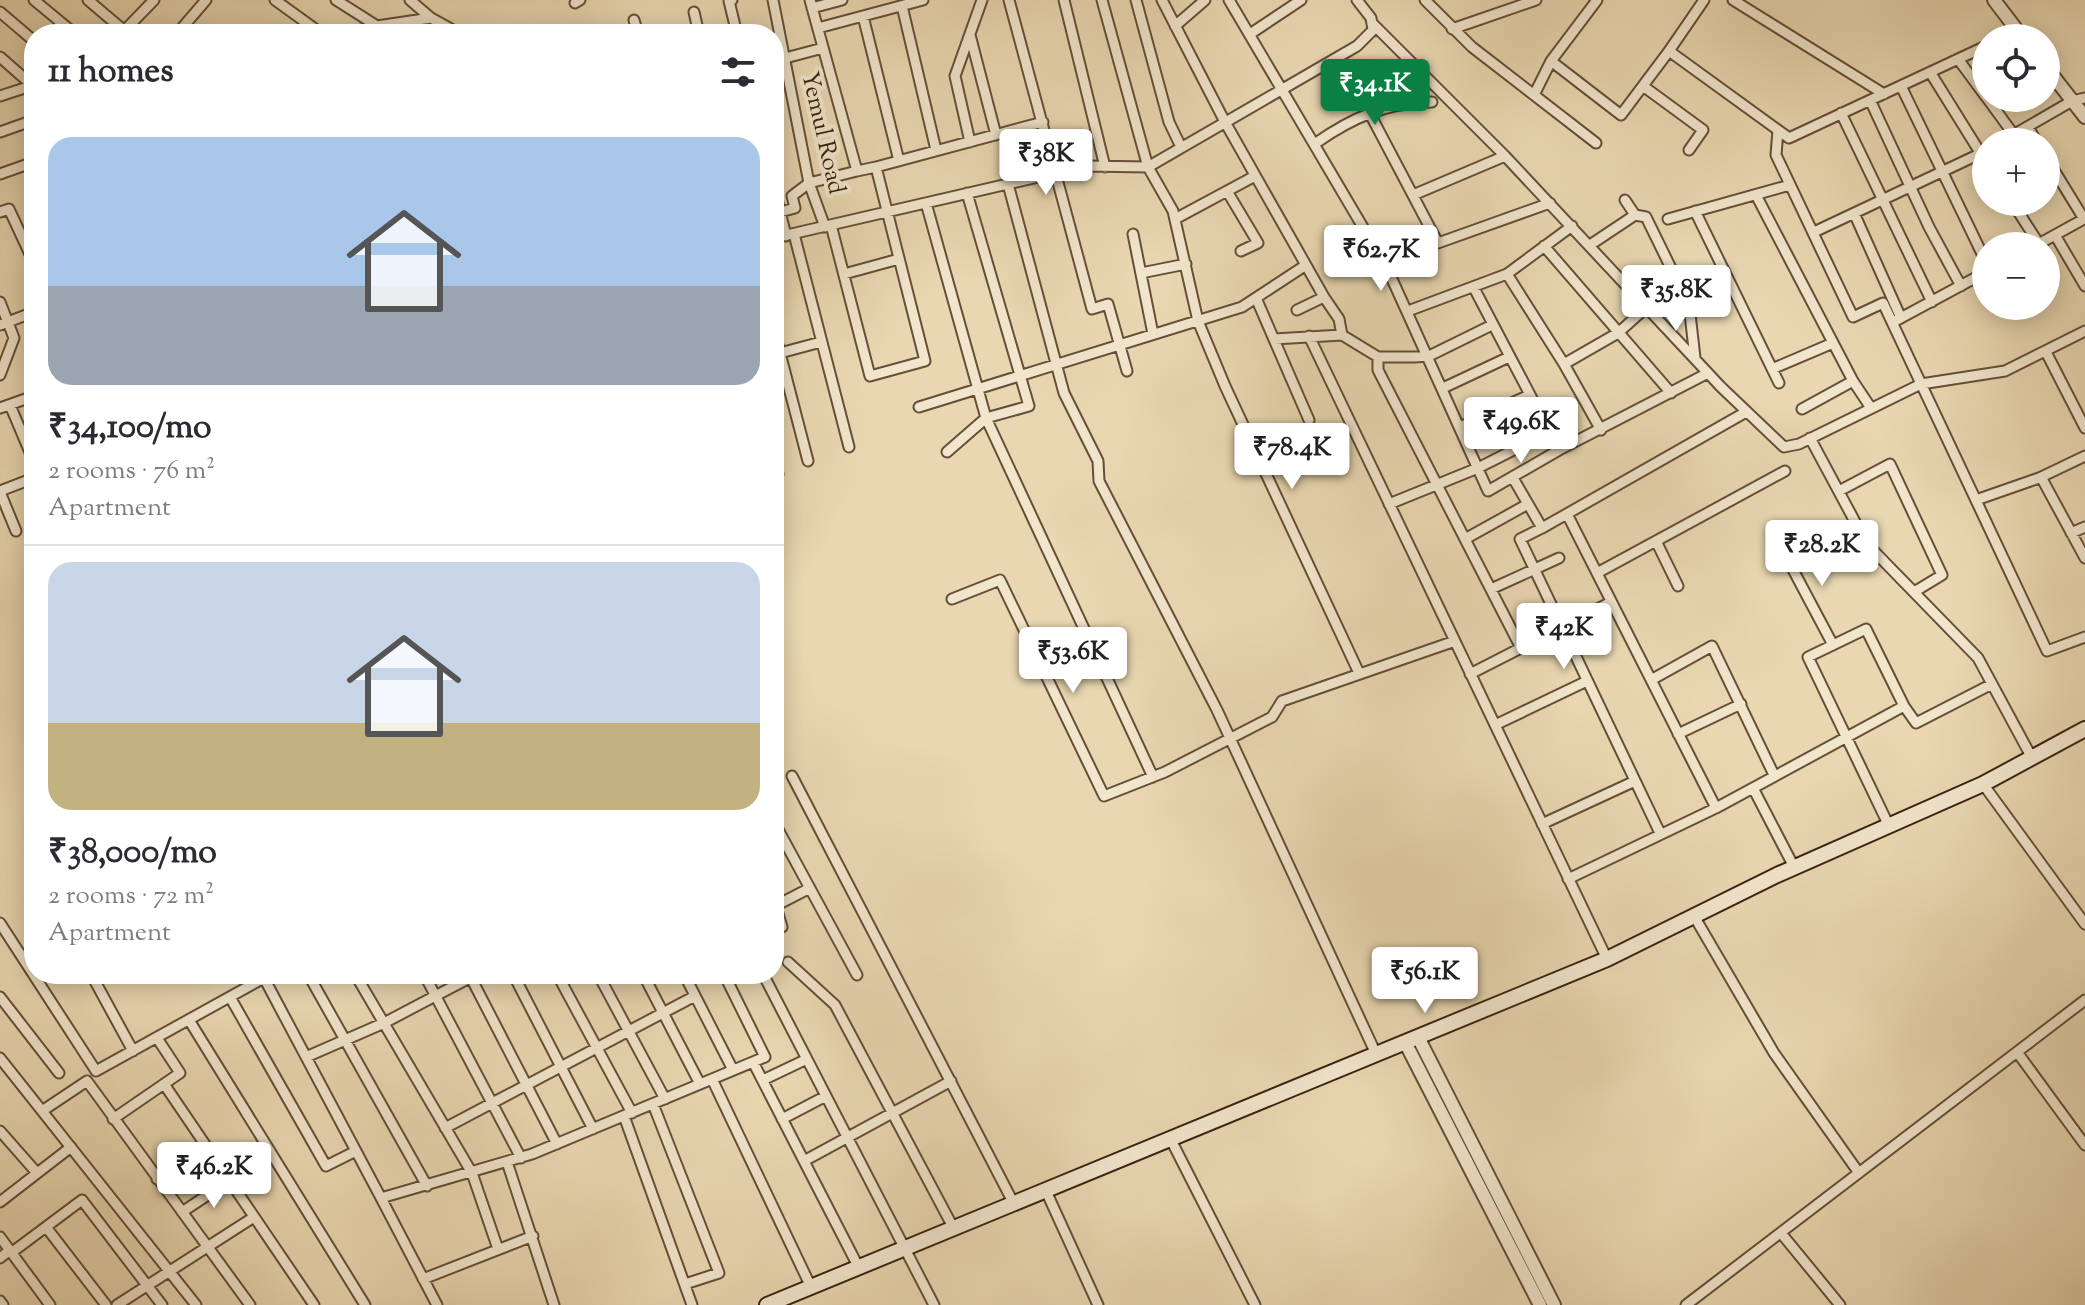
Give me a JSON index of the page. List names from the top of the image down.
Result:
{
  "streets": {
    "street": ["Yemul Road"]
  },
  "page": {
    "map_buttons": ["+", "−"],
    "heading": "11 homes",
    "price": [
      "₹34.1K",
      "₹38K",
      "₹62.7K",
      "₹35.8K",
      "₹49.6K",
      "₹78.4K",
      "₹28.2K",
      "₹42K",
      "₹53.6K",
      "₹56.1K",
      "₹46.2K"
    ],
    "list": [
      {
        "name": "₹34,100/mo",
        "note": "2 rooms · 76 m² · Apartment"
      },
      {
        "name": "₹38,000/mo",
        "note": "2 rooms · 72 m² · Apartment"
      }
    ]
  }
}
